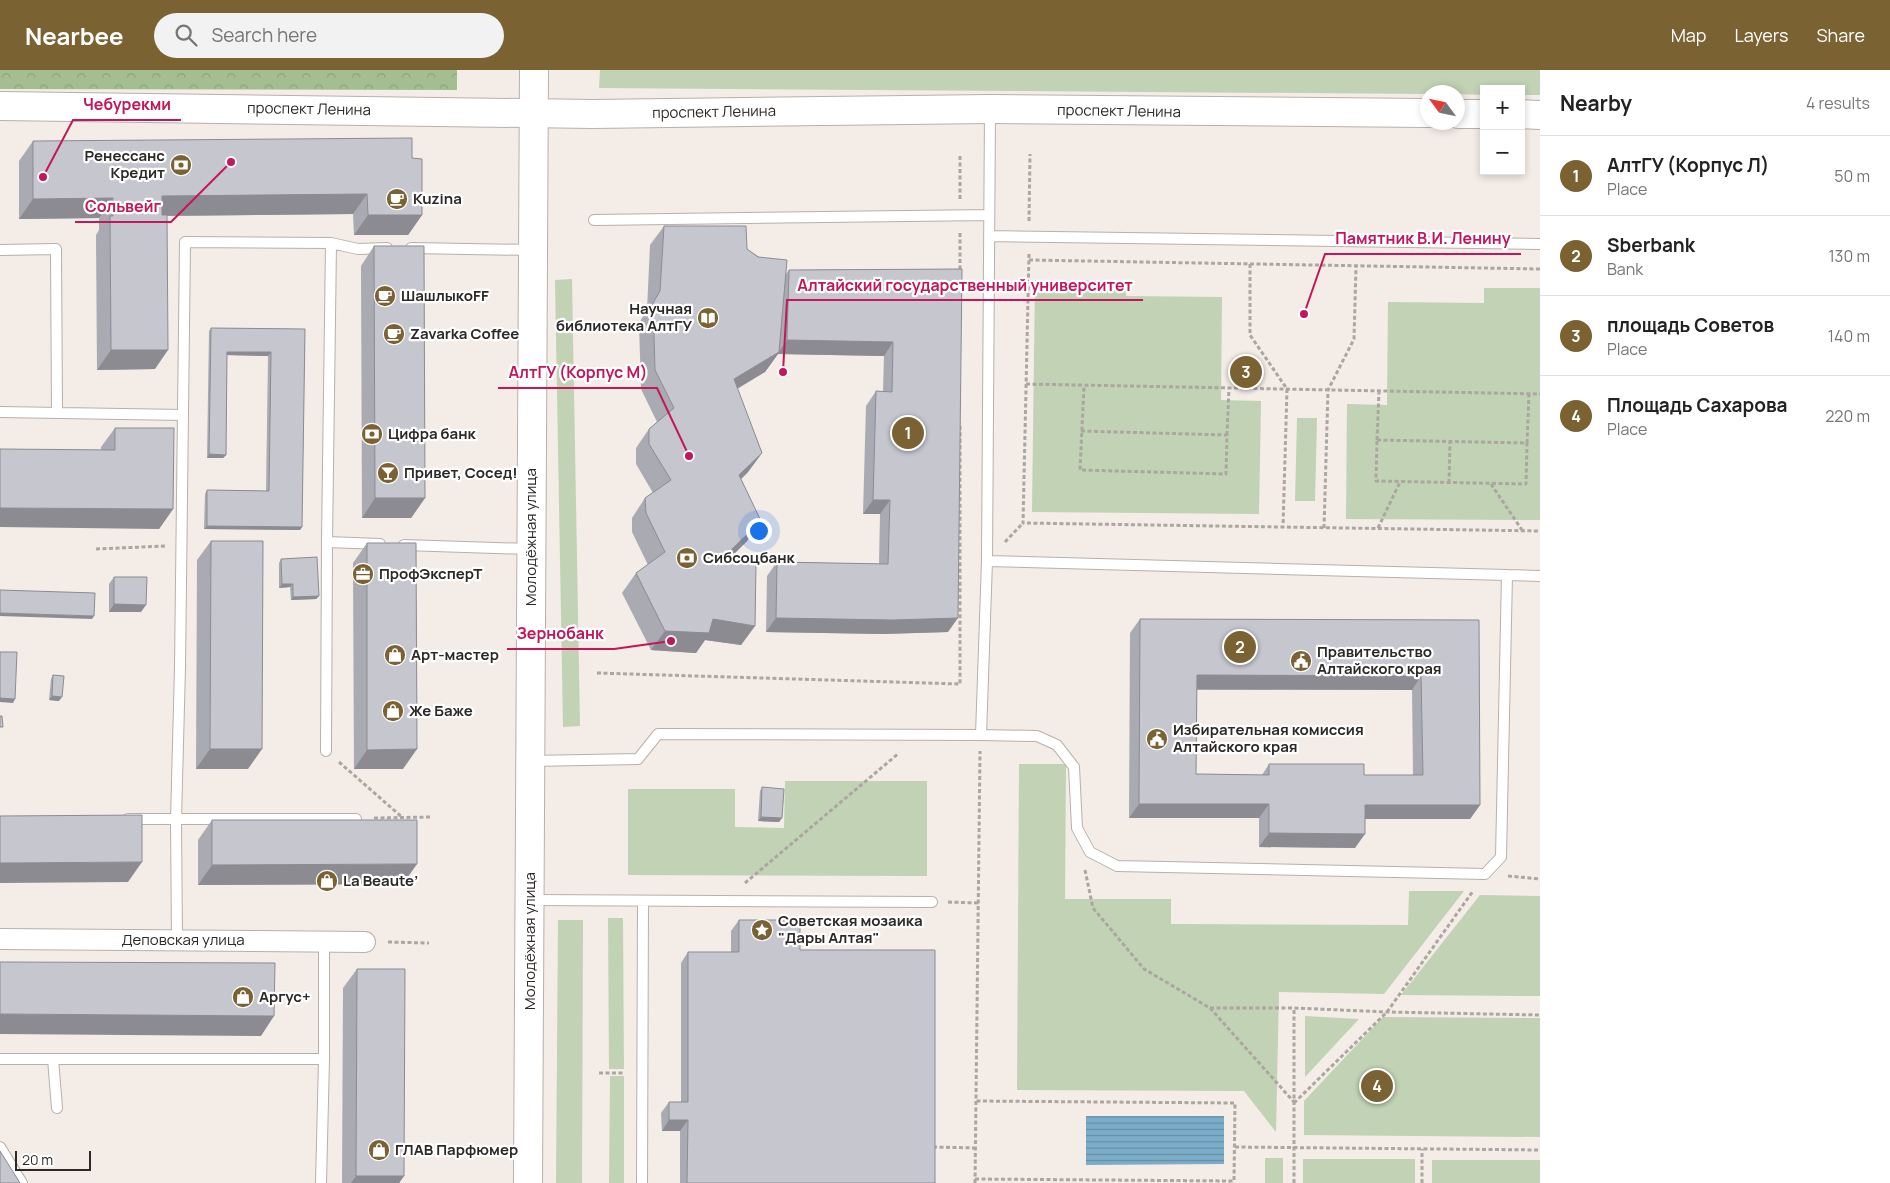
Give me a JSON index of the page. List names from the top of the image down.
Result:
{
  "streets": {
    "main road": ["проспект Ленина", "Молодёжная улица"],
    "street": ["Деповская улица"]
  },
  "crossings": [
    ["проспект Ленина", "Молодёжная улица"]
  ],
  "places": {
    "other": [
      "Сольвейг",
      "Чебурекми",
      "Памятник В.И. Ленину",
      "Алтайский государственный университет",
      "АлтГУ (Корпус М)",
      "Зернобанк"
    ],
    "bank": ["Ренессанс Кредит", "Цифра банк", "Сибсоцбанк"],
    "cafe": ["Kuzina", "ШашлыкоFF", "Zavarka Coffee"],
    "library": ["Научная библиотека АлтГУ"],
    "bar": ["Привет, Сосед!"],
    "office": ["ПрофЭксперТ"],
    "shop": [
      "Арт-мастер",
      "Же Баже",
      "La Beaute’",
      "Аргус+",
      "ГЛАВ Парфюмер"
    ],
    "public building": ["Правительство Алтайского края", "Избирательная комиссия Алтайского края"],
    "place": ["Советская мозаика \"Дары Алтая\""]
  },
  "scale_bar": "20 m",
  "north": "top left",
  "page": {
    "header": "Nearbee",
    "search": "Search here",
    "nav": ["Map", "Layers", "Share"],
    "heading": ["Nearby", "4 results"],
    "map_buttons": ["+", "−"],
    "list": [
      {
        "mark": "1",
        "name": "АлтГУ (Корпус Л)",
        "note": "Place",
        "value": "50 m"
      },
      {
        "mark": "2",
        "name": "Sberbank",
        "note": "Bank",
        "value": "130 m"
      },
      {
        "mark": "3",
        "name": "площадь Советов",
        "note": "Place",
        "value": "140 m"
      },
      {
        "mark": "4",
        "name": "Площадь Сахарова",
        "note": "Place",
        "value": "220 m"
      }
    ],
    "pins": [
      "3",
      "1",
      "2",
      "4"
    ],
    "scale": "20 m"
  }
}
